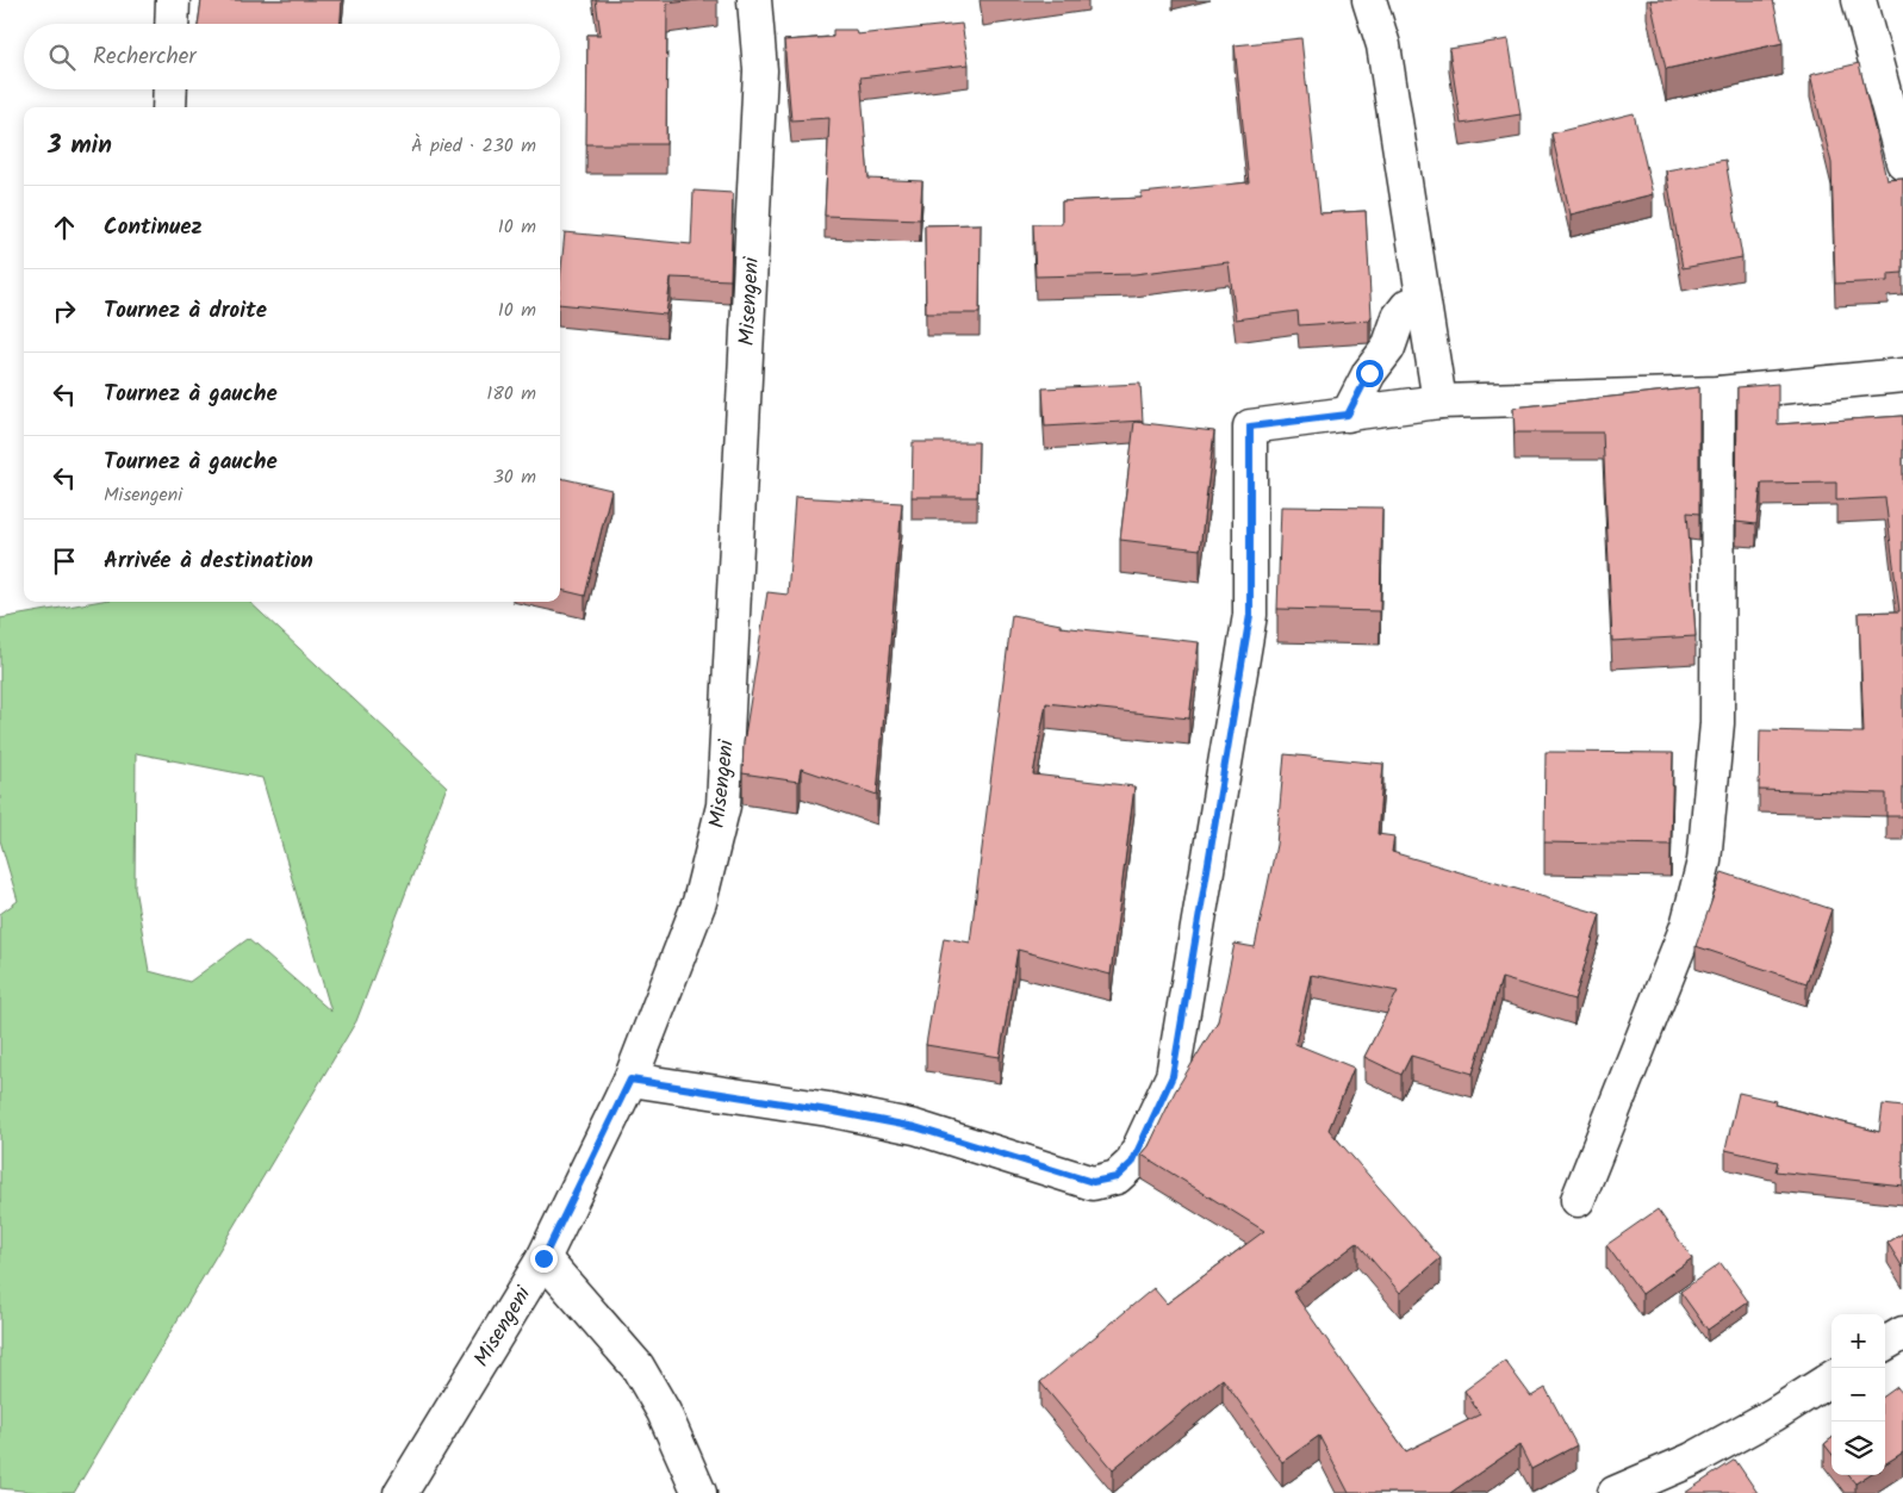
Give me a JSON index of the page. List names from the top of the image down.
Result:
{
  "streets": {
    "street": ["Misengeni"]
  },
  "page": {
    "search": "Rechercher",
    "heading": ["3 min", "À pied · 230 m"],
    "list": [
      ["Continuez", "10 m"],
      ["Tournez à droite", "10 m"],
      ["Tournez à gauche", "180 m"],
      ["Tournez à gauche", "Misengeni", "30 m"],
      "Arrivée à destination"
    ],
    "map_buttons": ["+", "−"]
  }
}
